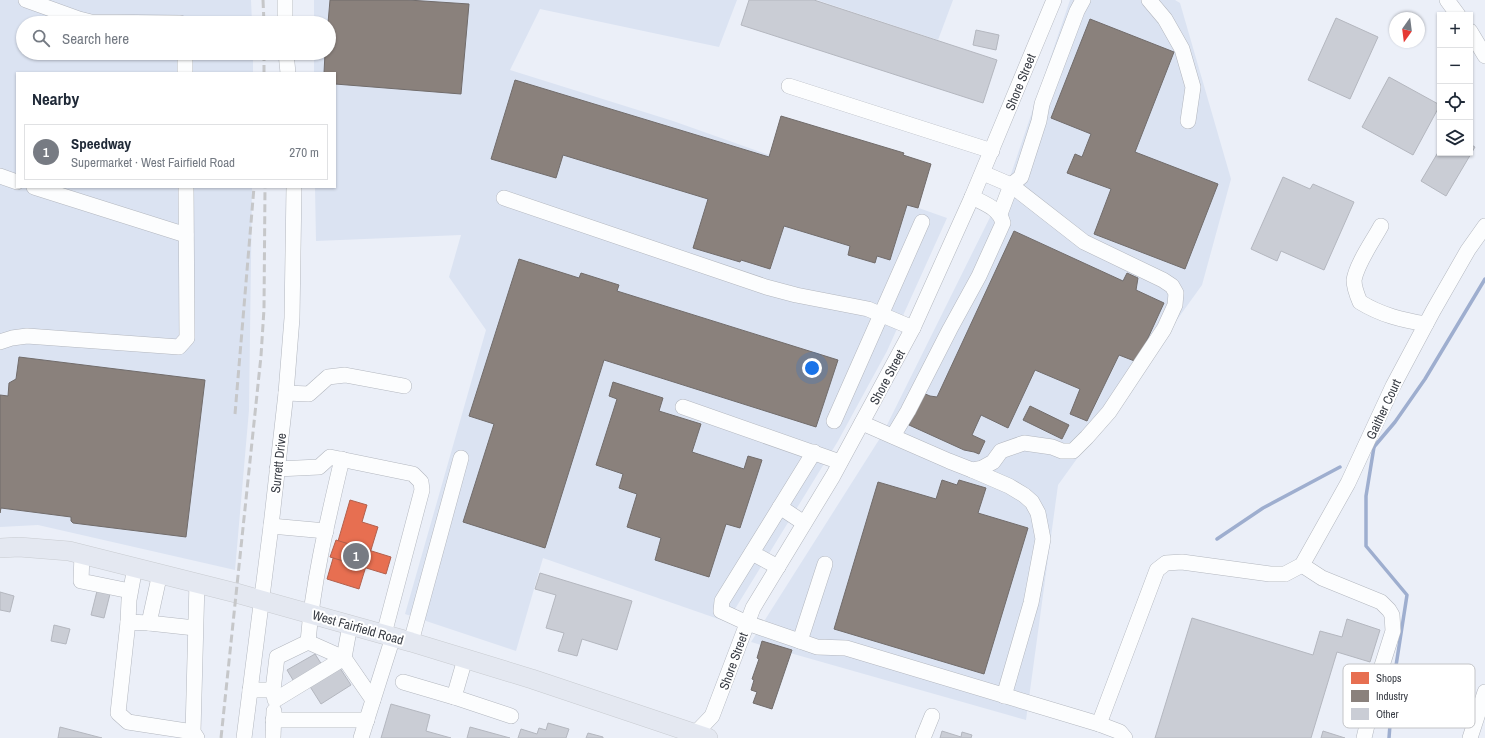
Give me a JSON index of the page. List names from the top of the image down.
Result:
{
  "streets": {
    "main road": ["West Fairfield Road"],
    "street": ["Shore Street", "Gaither Court", "Surrett Drive"]
  },
  "crossings": [
    ["Shore Street", "West Fairfield Road"],
    ["Surrett Drive", "West Fairfield Road"]
  ],
  "legend": ["Shops", "Industry", "Other"],
  "north": "bottom",
  "page": {
    "map_buttons": ["+", "−"],
    "search": "Search here",
    "heading": "Nearby",
    "list": [
      {
        "mark": "1",
        "name": "Speedway",
        "note": "Supermarket · West Fairfield Road",
        "value": "270 m"
      }
    ],
    "pins": "1"
  }
}
